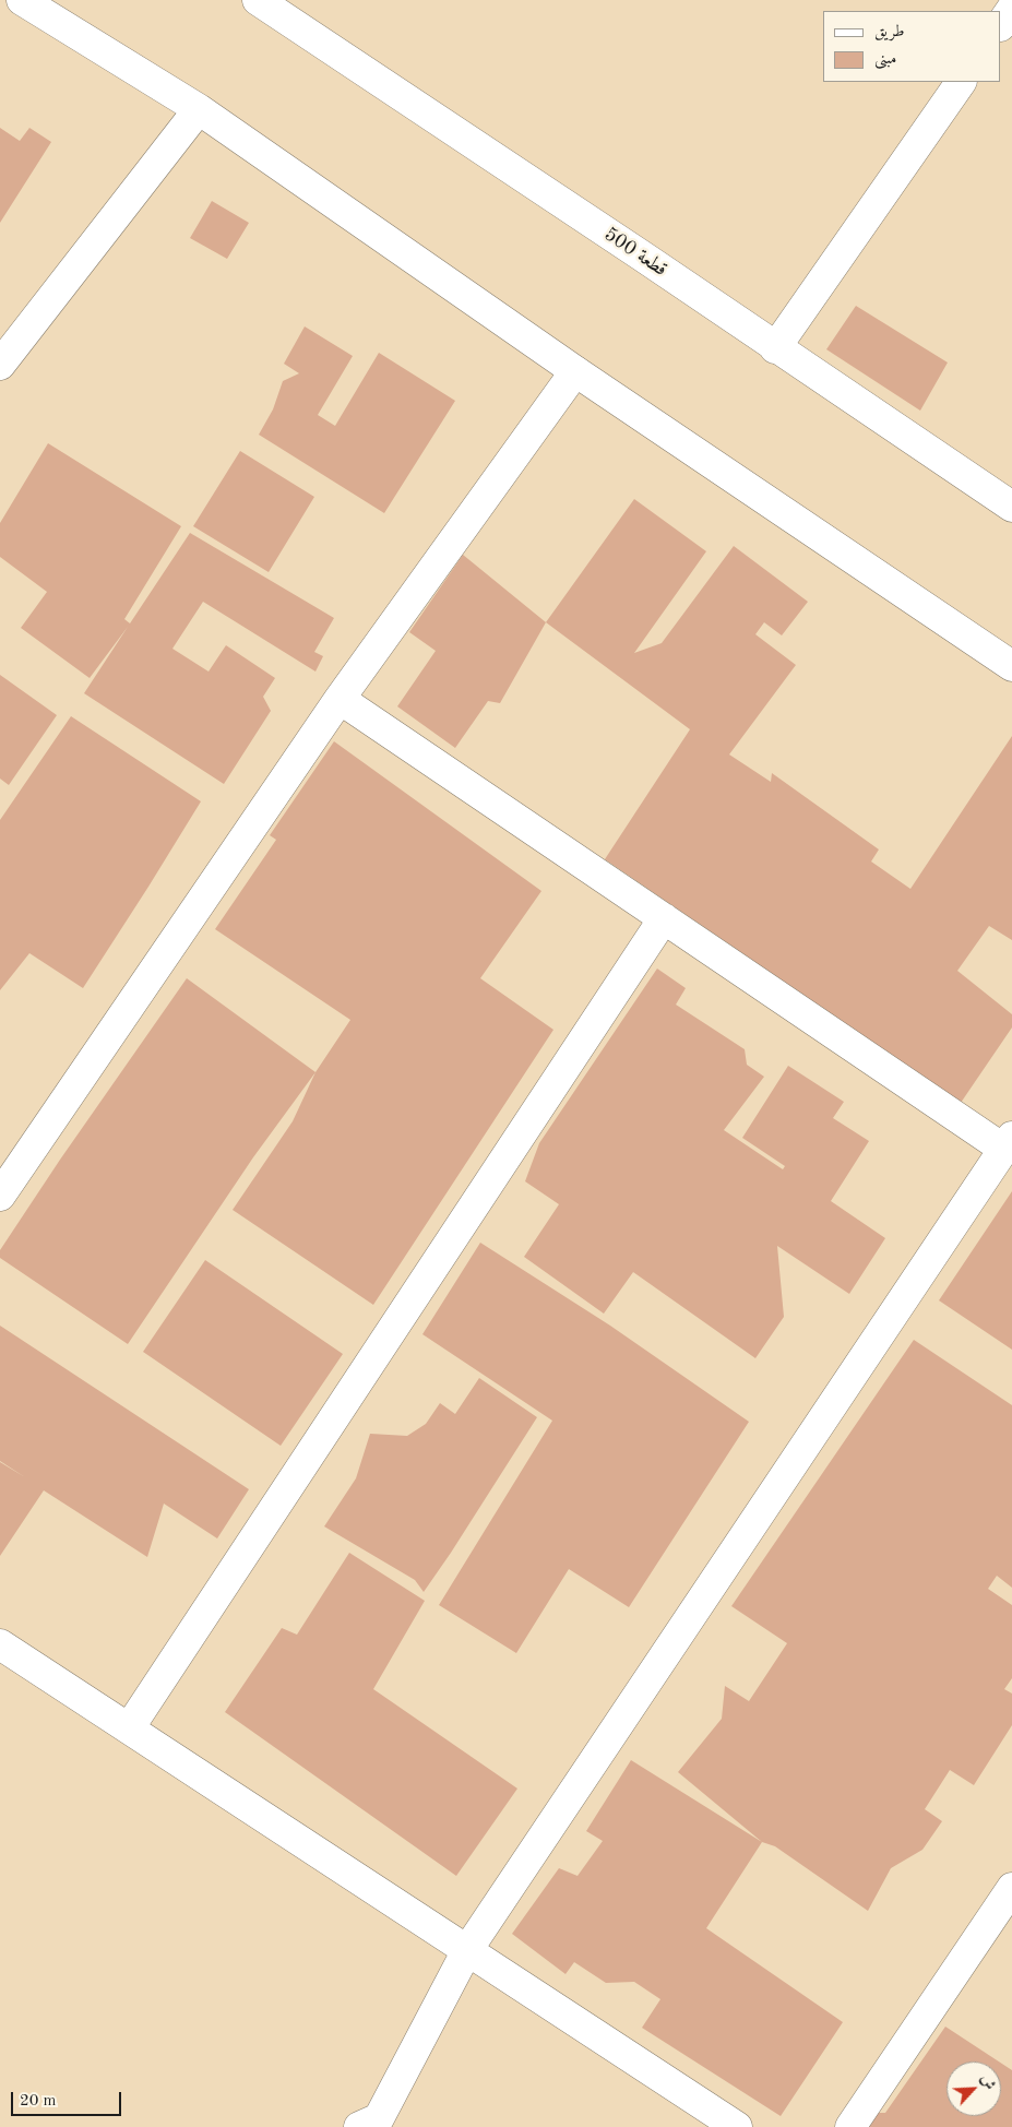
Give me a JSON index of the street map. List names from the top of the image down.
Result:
{
  "streets": {
    "street": ["قطعة 500"]
  },
  "legend": ["طريق", "مبنى"],
  "scale_bar": "20 m",
  "north": "top right"
}
